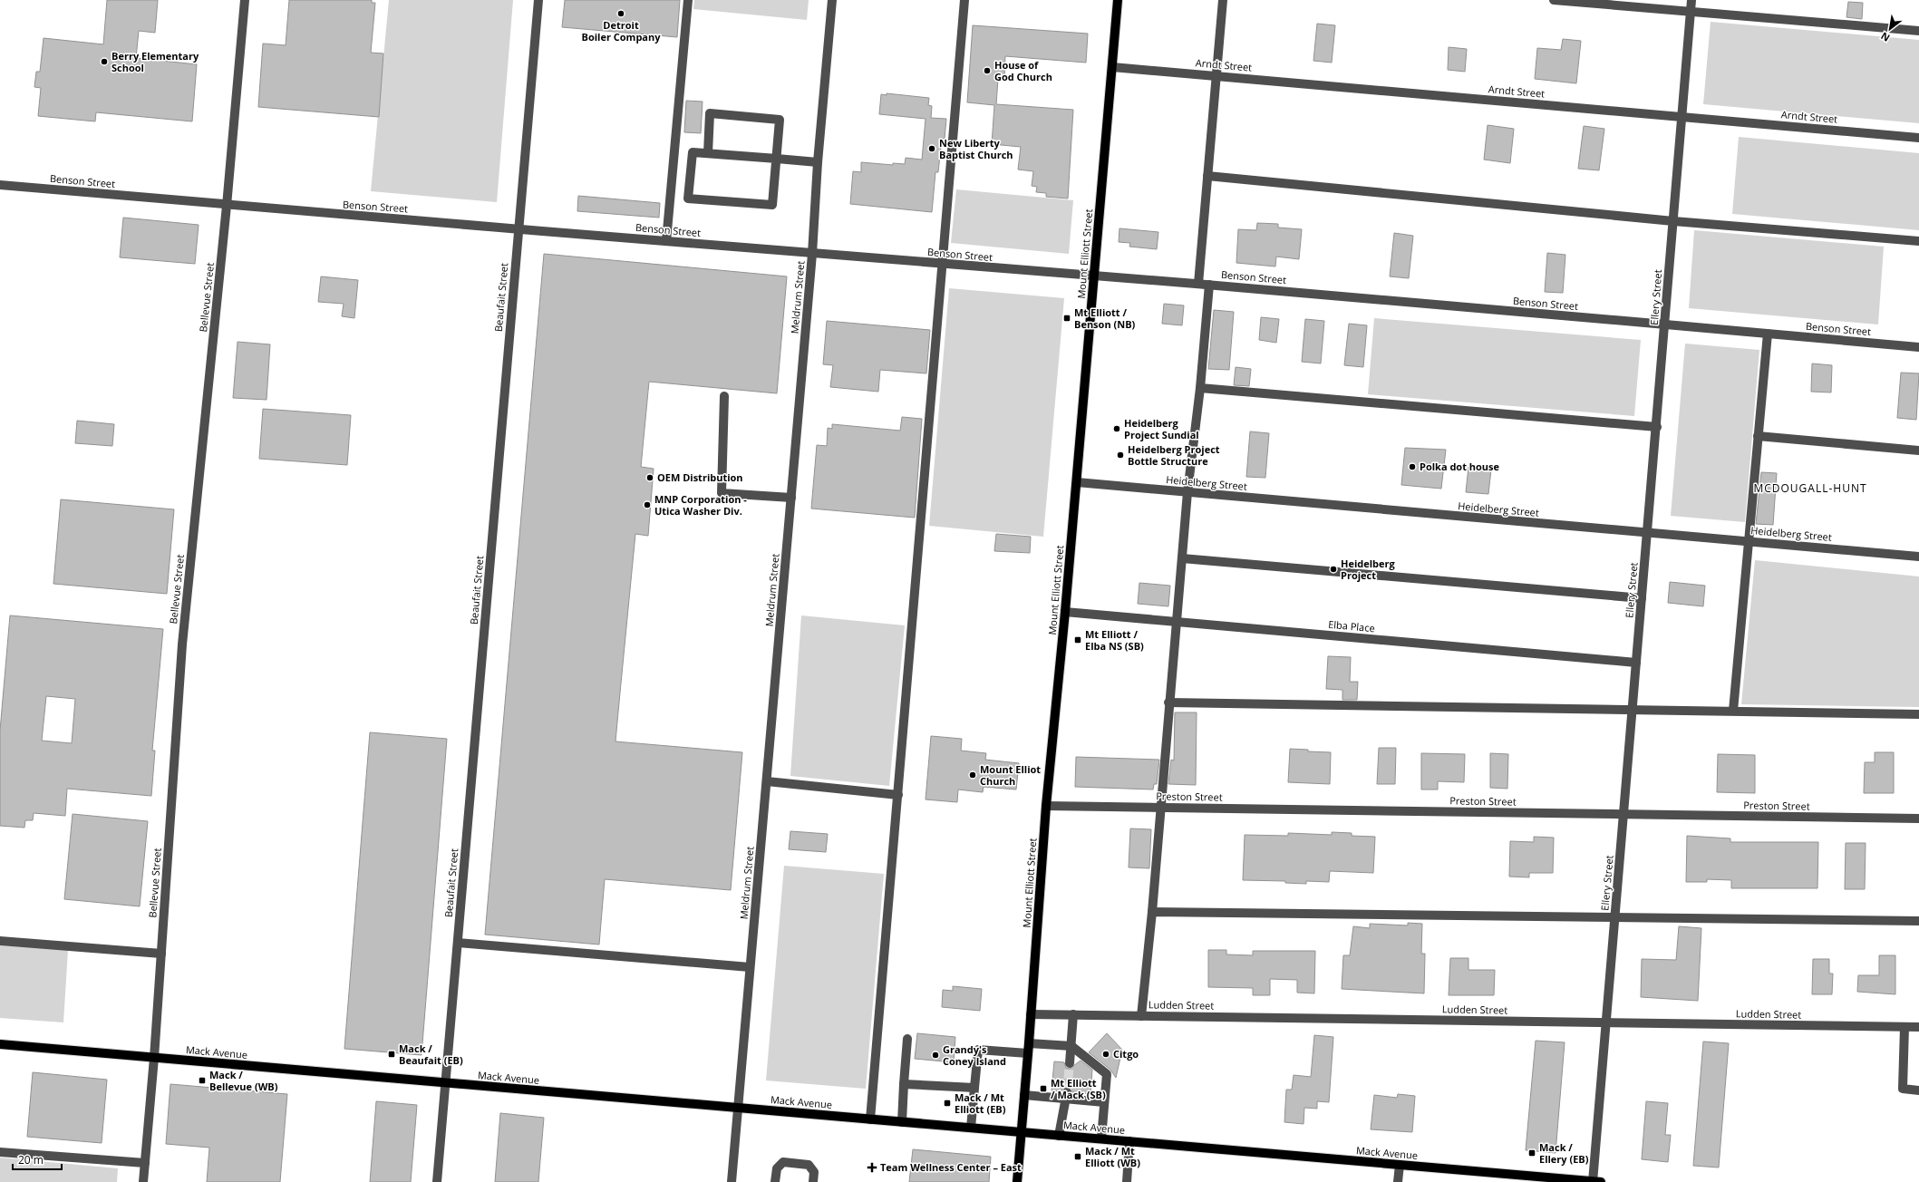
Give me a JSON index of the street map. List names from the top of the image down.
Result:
{
  "streets": {
    "main road": ["Mount Elliott Street", "Mack Avenue"],
    "street": [
      "Arndt Street",
      "Benson Street",
      "Bellevue Street",
      "Beaufait Street",
      "Meldrum Street",
      "Ellery Street",
      "Heidelberg Street",
      "Elba Place",
      "Preston Street",
      "Ludden Street"
    ]
  },
  "crossings": [
    ["Arndt Street", "Mount Elliott Street"],
    ["Arndt Street", "Ellery Street"],
    ["Benson Street", "Mount Elliott Street"],
    ["Benson Street", "Bellevue Street"],
    ["Benson Street", "Beaufait Street"],
    ["Benson Street", "Meldrum Street"],
    ["Benson Street", "Ellery Street"],
    ["Mount Elliott Street", "Heidelberg Street"],
    ["Mount Elliott Street", "Elba Place"],
    ["Mount Elliott Street", "Preston Street"],
    ["Mount Elliott Street", "Ludden Street"],
    ["Mount Elliott Street", "Mack Avenue"],
    ["Bellevue Street", "Mack Avenue"],
    ["Beaufait Street", "Mack Avenue"],
    ["Meldrum Street", "Mack Avenue"],
    ["Ellery Street", "Heidelberg Street"],
    ["Ellery Street", "Elba Place"],
    ["Ellery Street", "Preston Street"],
    ["Ellery Street", "Ludden Street"],
    ["Ellery Street", "Mack Avenue"]
  ],
  "districts": ["MCDOUGALL-HUNT"],
  "places": {
    "other": [
      "Detroit Boiler Company",
      "Berry Elementary School",
      "House of God Church",
      "New Liberty Baptist Church",
      "Heidelberg Project Sundial",
      "Heidelberg Project Bottle Structure",
      "Polka dot house",
      "OEM Distribution",
      "MNP Corporation - Utica Washer Div.",
      "Heidelberg Project",
      "Mount Elliot Church",
      "Citgo",
      "Grandy's Coney Island"
    ],
    "transit": [
      "Mt Elliott / Benson (NB)",
      "Mt Elliott / Elba NS (SB)",
      "Mack / Beaufait (EB)",
      "Mack / Bellevue (WB)",
      "Mt Elliott / Mack (SB)",
      "Mack / Mt Elliott (EB)",
      "Mack / Ellery (EB)",
      "Mack / Mt Elliott (WB)"
    ],
    "health": ["Team Wellness Center – East"]
  },
  "scale_bar": "20 m",
  "north": "bottom left"
}
